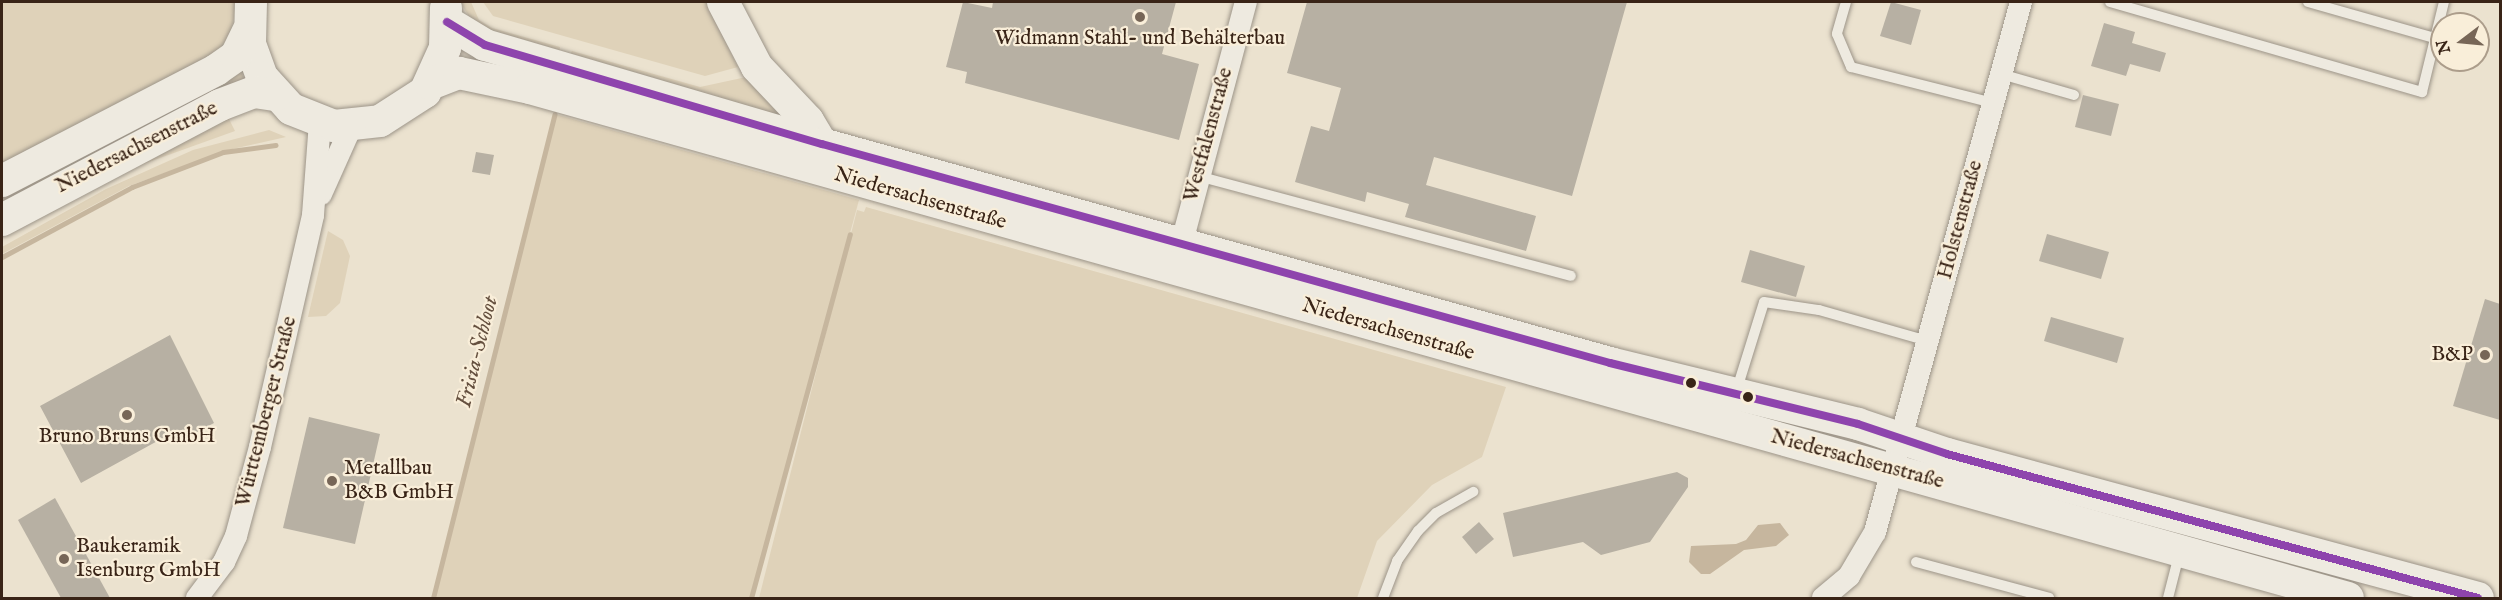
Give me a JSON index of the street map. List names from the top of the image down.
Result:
{
  "streets": {
    "main road": ["Niedersachsenstraße"],
    "street": ["Westfalenstraße", "Holstenstraße", "Württemberger Straße"]
  },
  "crossings": [
    ["Westfalenstraße", "Niedersachsenstraße"],
    ["Niedersachsenstraße", "Holstenstraße"],
    ["Niedersachsenstraße", "Württemberger Straße"]
  ],
  "water": ["Frisia-Schloot"],
  "places": [
    "Widmann Stahl- und Behälterbau",
    "B&P",
    "Bruno Bruns GmbH",
    "Metallbau B&B GmbH",
    "Baukeramik Isenburg GmbH"
  ],
  "north": "left"
}
